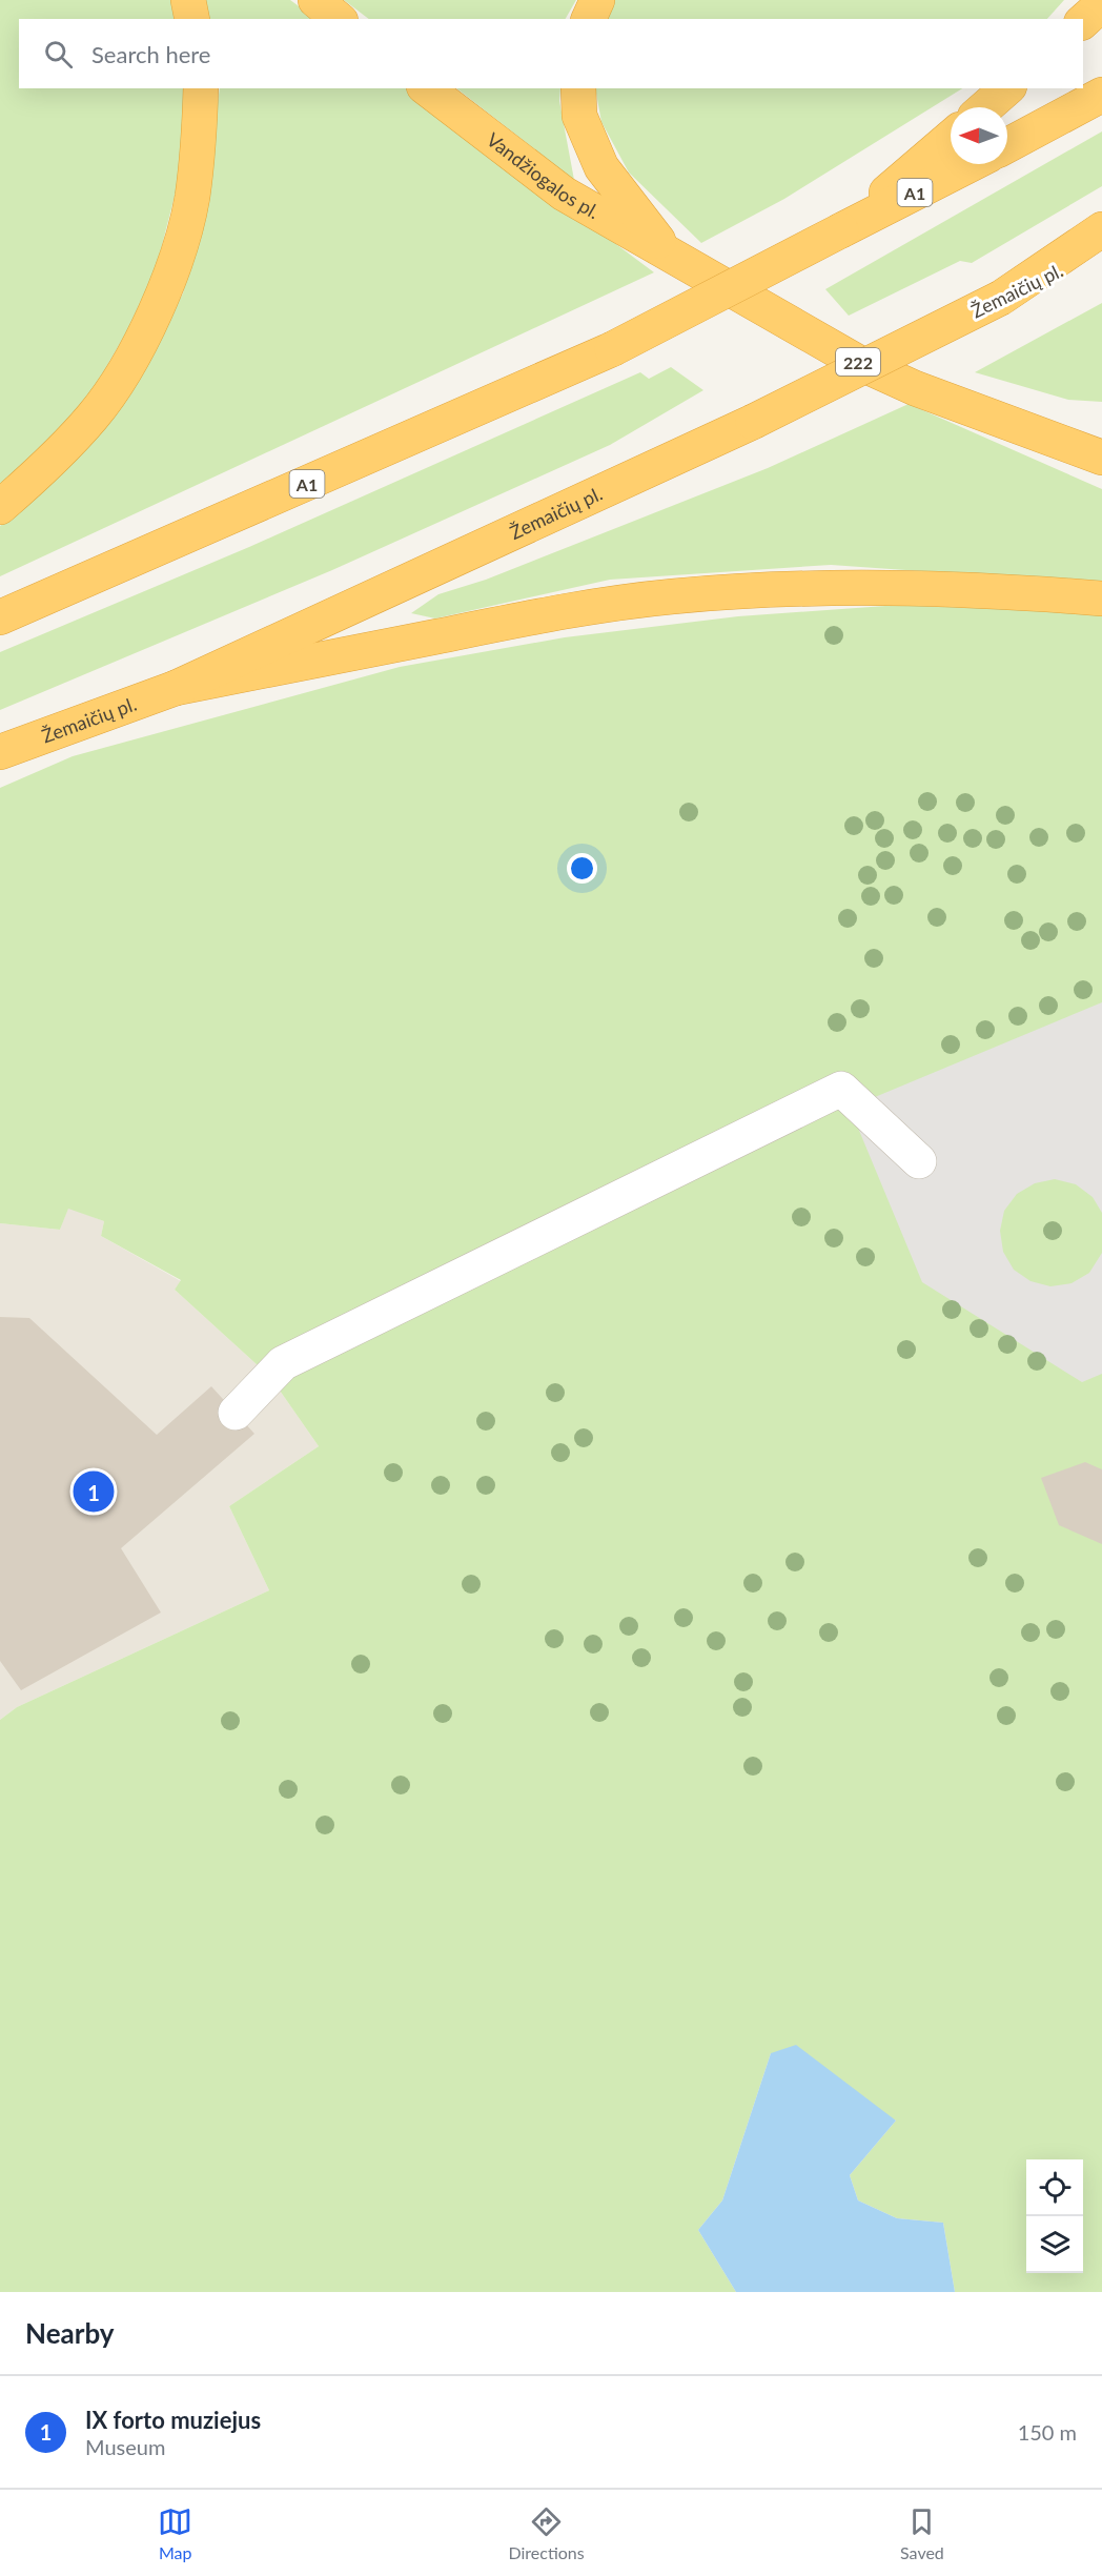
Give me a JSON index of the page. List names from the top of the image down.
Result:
{
  "streets": {
    "highway": [
      "Vandžiogalos pl.",
      "A1",
      "Žemaičių pl.",
      "222"
    ]
  },
  "crossings": [
    ["Vandžiogalos pl.", "222"]
  ],
  "north": "left",
  "page": {
    "search": "Search here",
    "pins": "1",
    "heading": "Nearby",
    "list": [
      {
        "mark": "1",
        "name": "IX forto muziejus",
        "note": "Museum",
        "value": "150 m"
      }
    ],
    "nav": ["Map", "Directions", "Saved"]
  }
}
